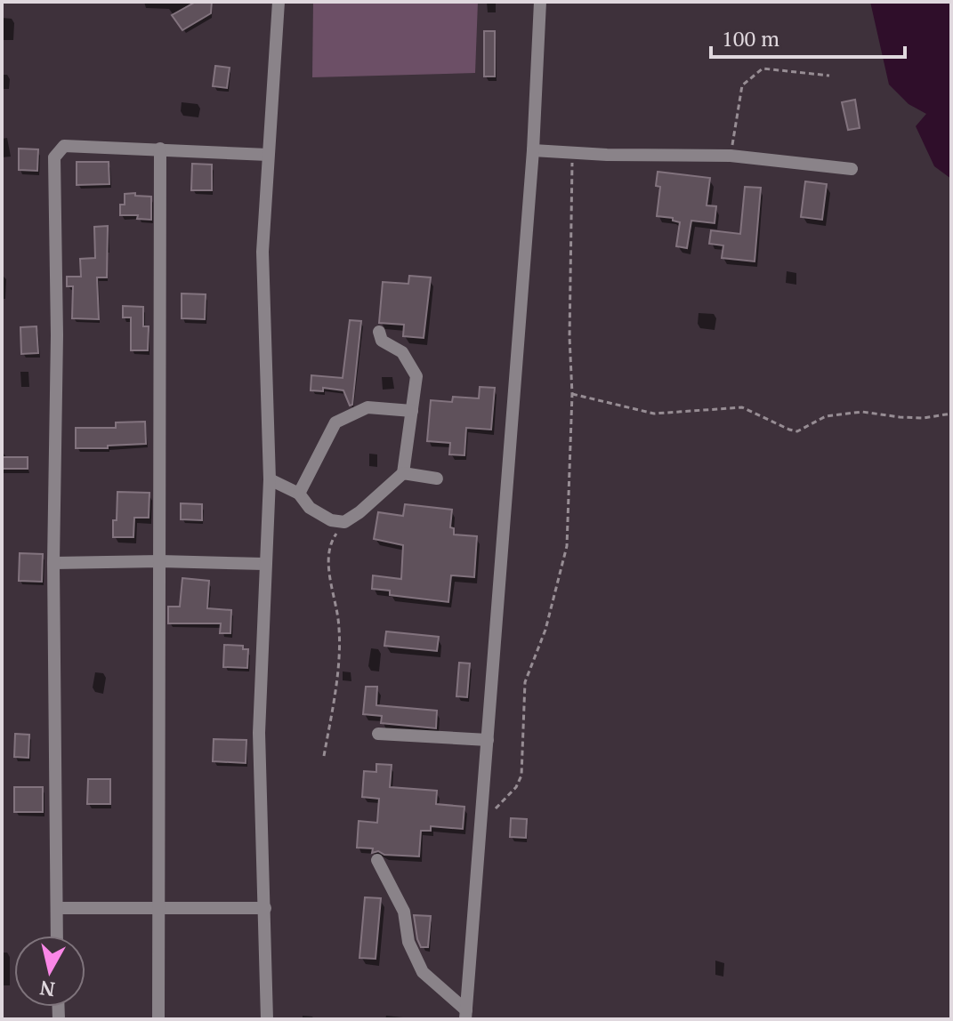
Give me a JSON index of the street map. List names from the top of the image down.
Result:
{
  "scale_bar": "100 m",
  "north": "bottom"
}
